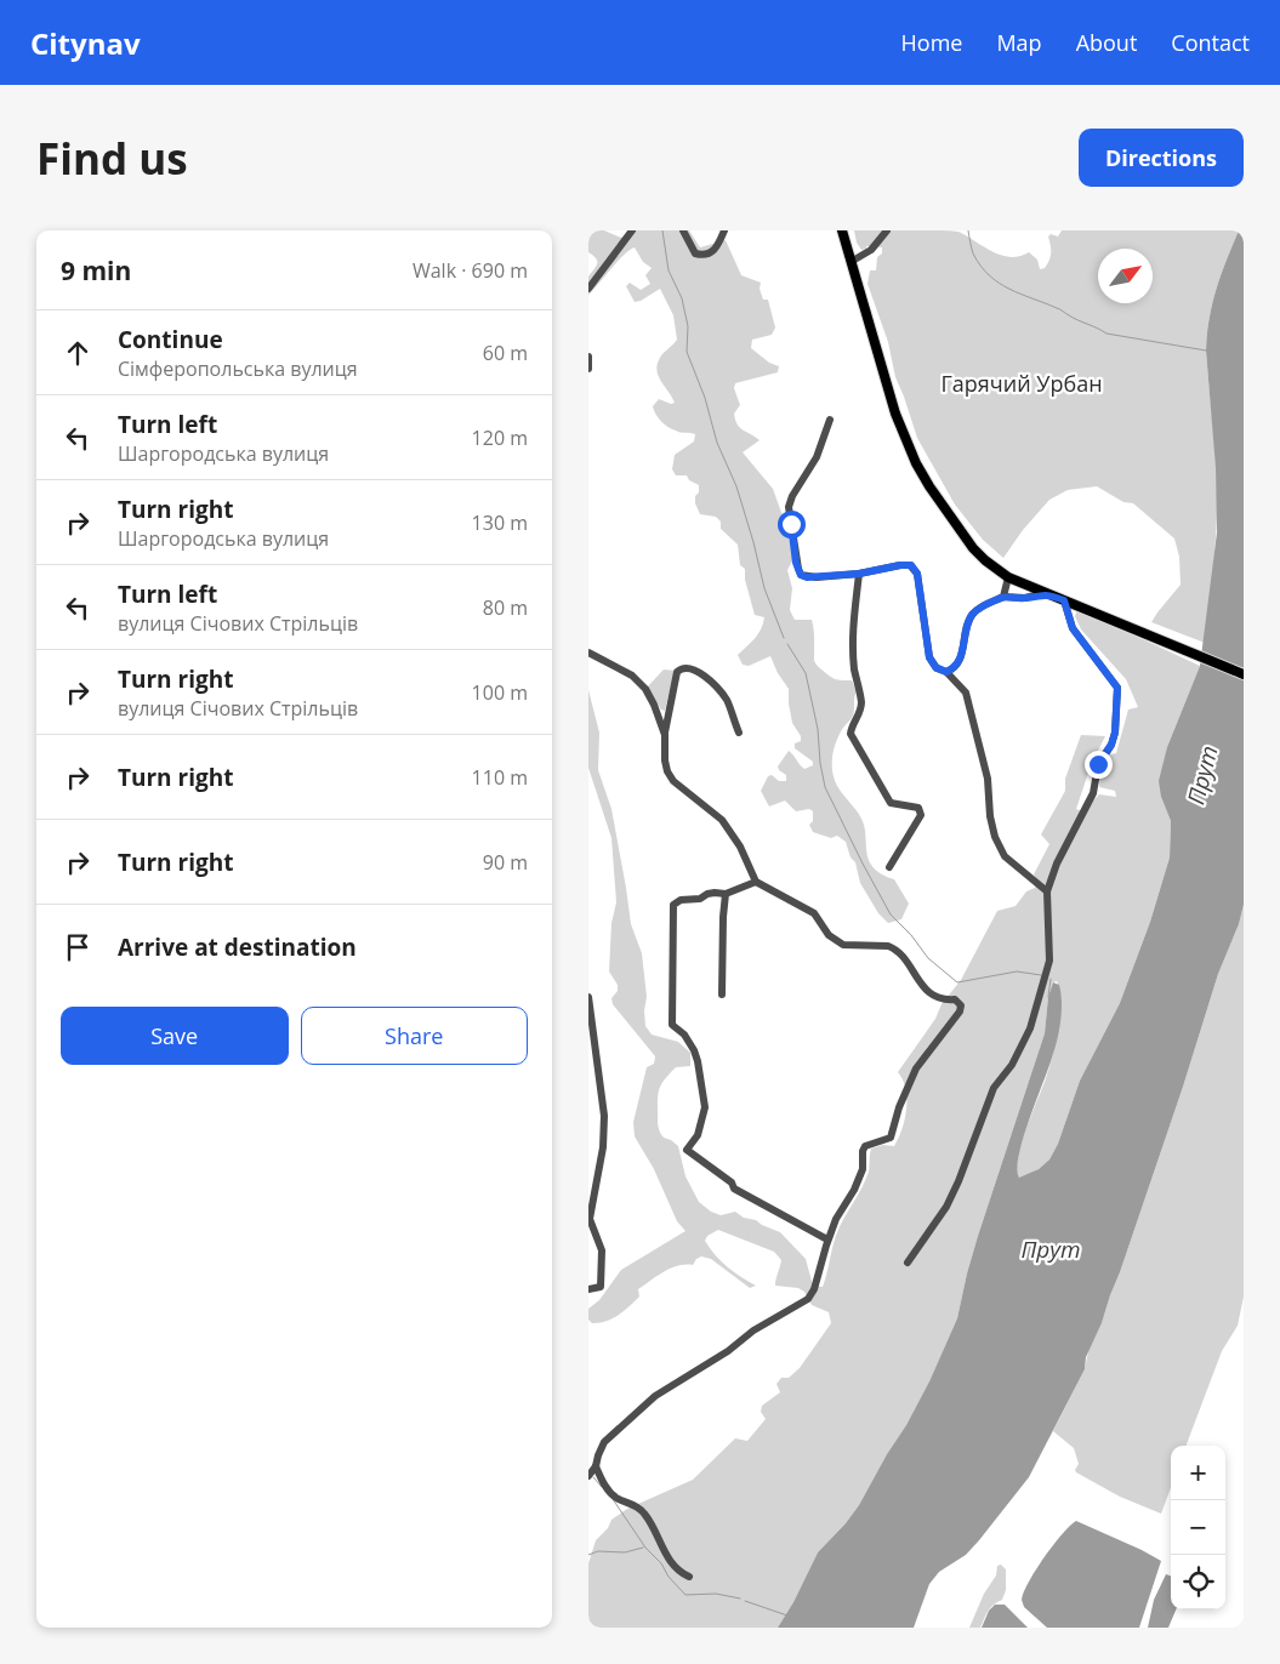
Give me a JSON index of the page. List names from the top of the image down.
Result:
{
  "water": ["Прут"],
  "parks": ["Гарячий Урбан"],
  "north": "top right",
  "page": {
    "header": "Citynav",
    "nav": [
      "Home",
      "Map",
      "About",
      "Contact"
    ],
    "buttons": [
      "Directions",
      ["Save", "Share"]
    ],
    "title": "Find us",
    "heading": ["9 min", "Walk · 690 m"],
    "list": [
      ["Continue", "Сімферопольська вулиця", "60 m"],
      ["Turn left", "Шаргородська вулиця", "120 m"],
      ["Turn right", "Шаргородська вулиця", "130 m"],
      ["Turn left", "вулиця Січових Стрільців", "80 m"],
      ["Turn right", "вулиця Січових Стрільців", "100 m"],
      ["Turn right", "110 m"],
      ["Turn right", "90 m"],
      "Arrive at destination"
    ],
    "map_buttons": ["+", "−"]
  }
}
